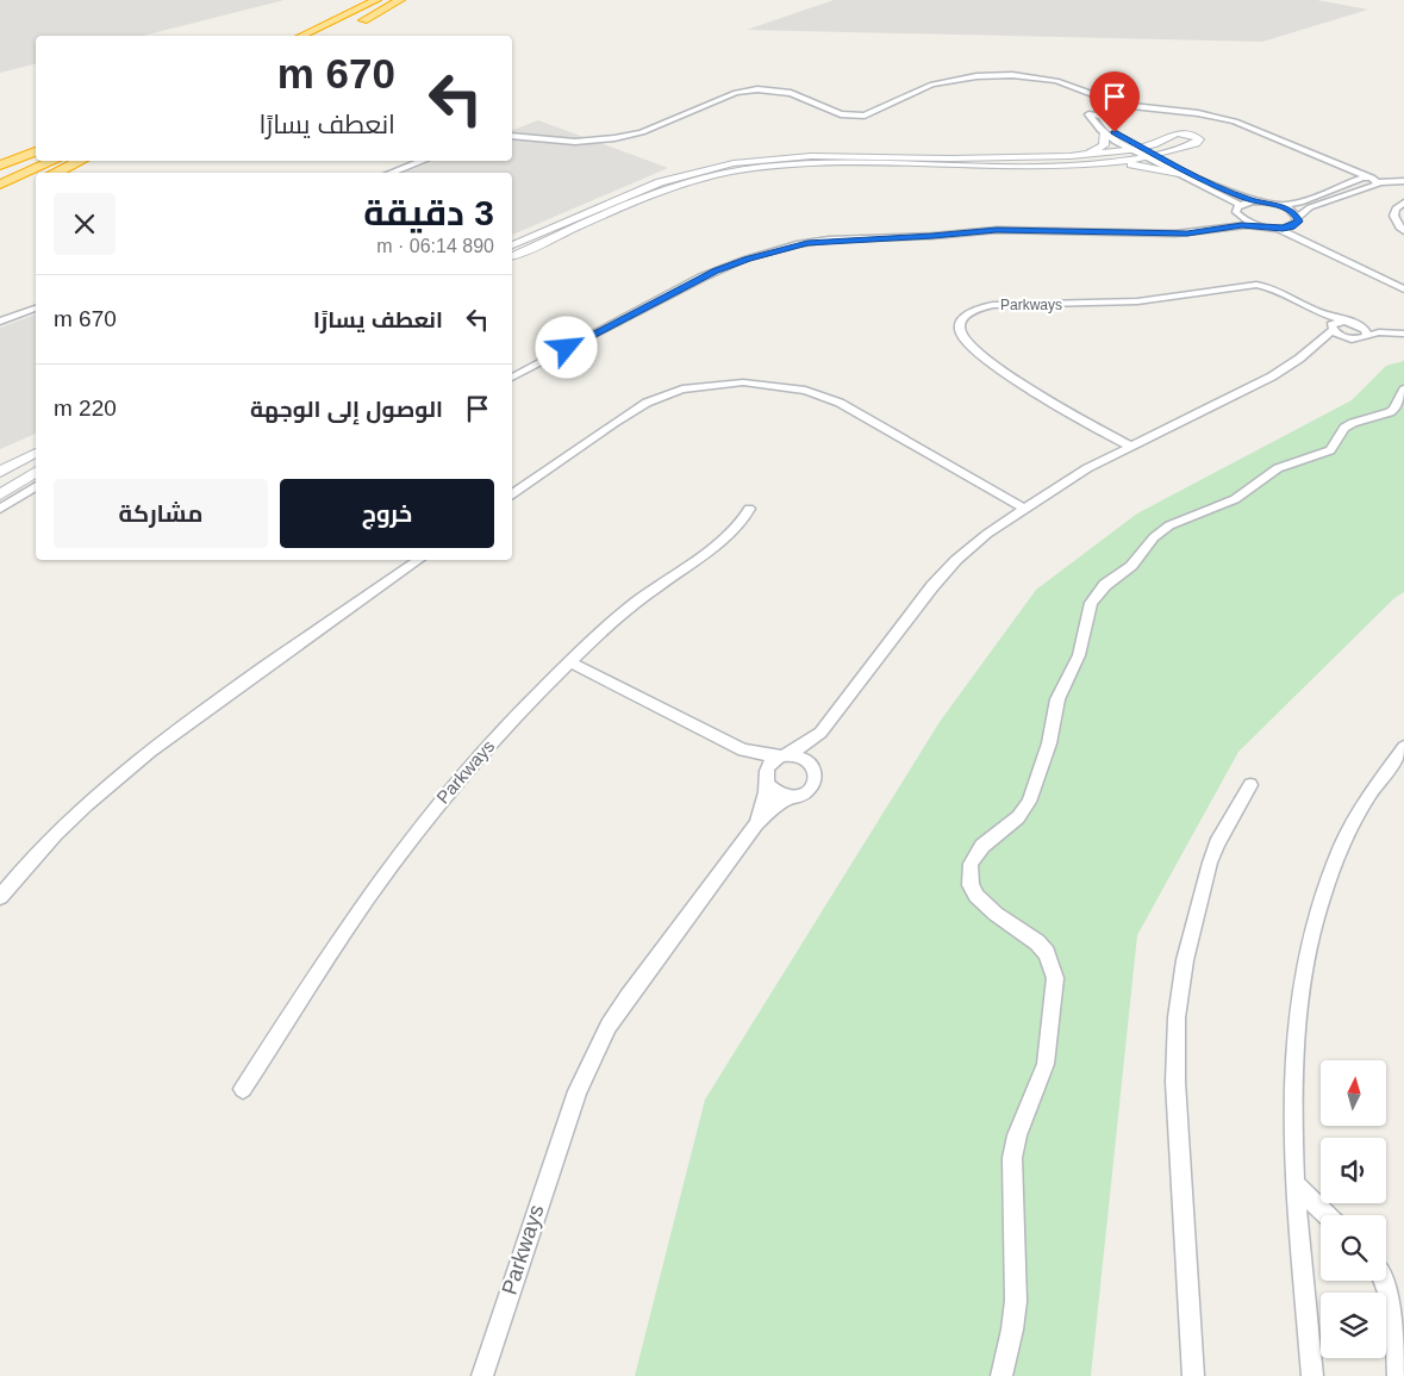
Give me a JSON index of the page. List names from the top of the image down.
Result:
{
  "streets": {
    "street": ["Parkways"]
  },
  "north": "top",
  "page": {
    "turn": ["670 m", "انعطف يسارًا"],
    "heading": ["3 دقيقة", "890 m · 06:14"],
    "list": [
      {
        "name": "انعطف يسارًا",
        "value": "670 m"
      },
      {
        "name": "الوصول إلى الوجهة",
        "value": "220 m"
      }
    ],
    "buttons": ["خروج", "مشاركة"]
  }
}
